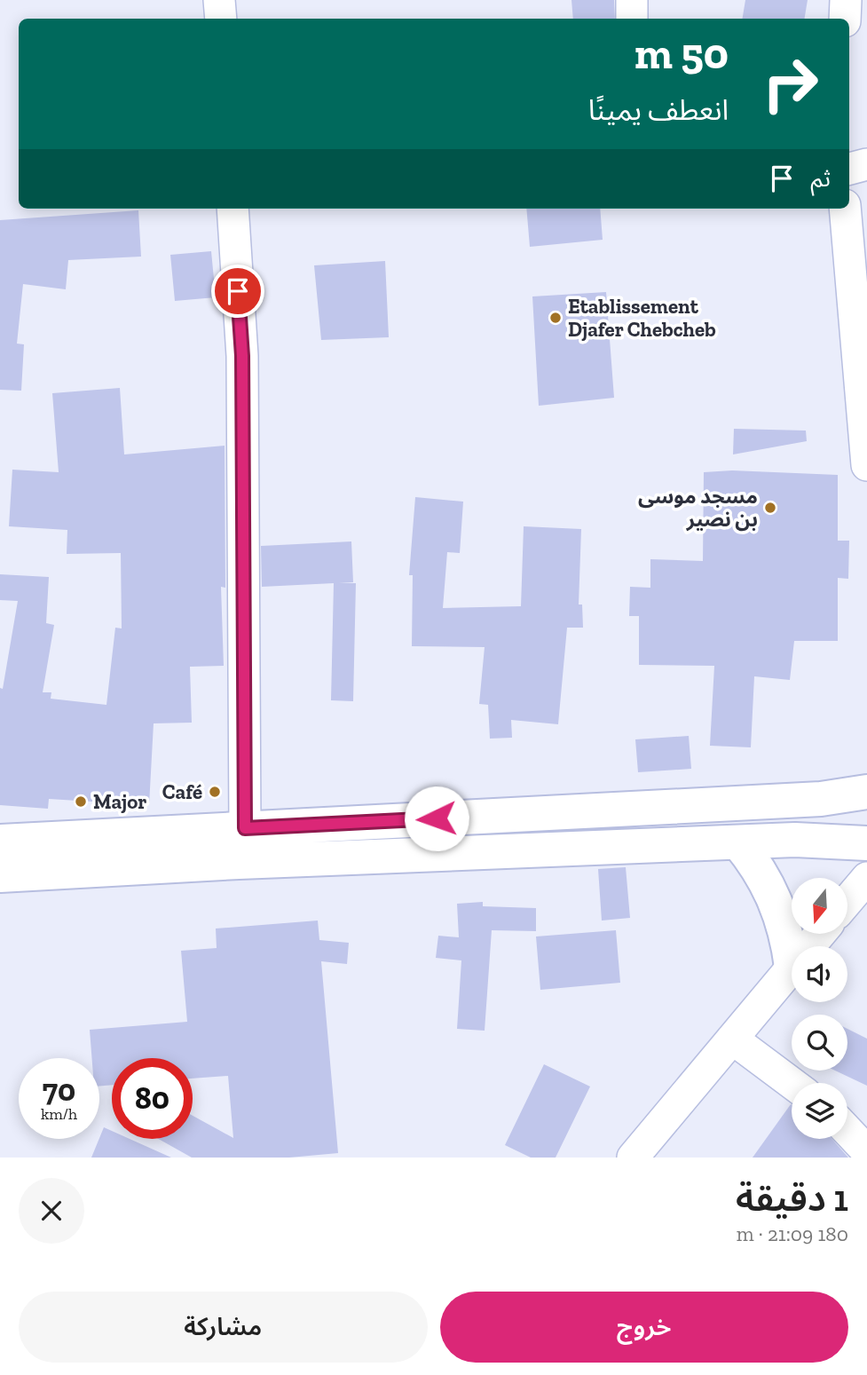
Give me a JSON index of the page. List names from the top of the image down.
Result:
{
  "places": [
    "Etablissement Djafer Chebcheb",
    "مسجد موسى بن نصير",
    "Café",
    "Major"
  ],
  "north": "bottom",
  "page": {
    "turn": ["50 m", "انعطف يمينًا"],
    "then": "ثم",
    "speed": "70 km/h",
    "limit": "80",
    "heading": ["1 دقيقة", "180 m · 21:09"],
    "buttons": ["خروج", "مشاركة"]
  }
}
